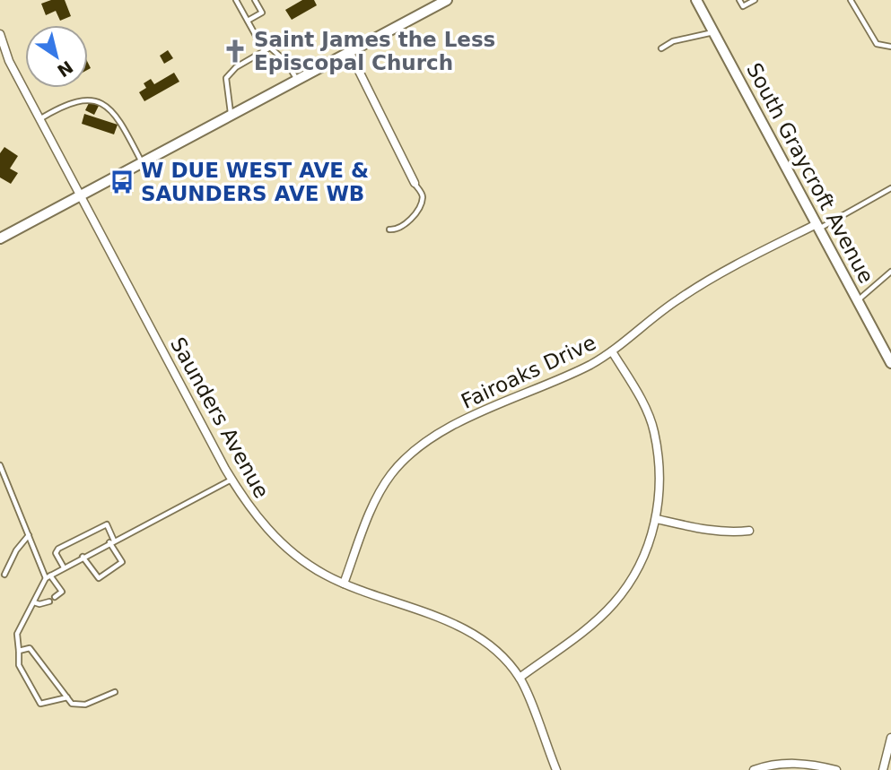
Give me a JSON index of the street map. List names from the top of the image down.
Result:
{
  "streets": {
    "main road": ["South Graycroft Avenue"],
    "street": ["Fairoaks Drive", "Saunders Avenue"]
  },
  "crossings": [
    ["South Graycroft Avenue", "Fairoaks Drive"],
    ["Fairoaks Drive", "Saunders Avenue"]
  ],
  "places": {
    "church": ["Saint James the Less Episcopal Church"],
    "bus stop": ["W DUE WEST AVE & SAUNDERS AVE WB"]
  },
  "north": "bottom right"
}
